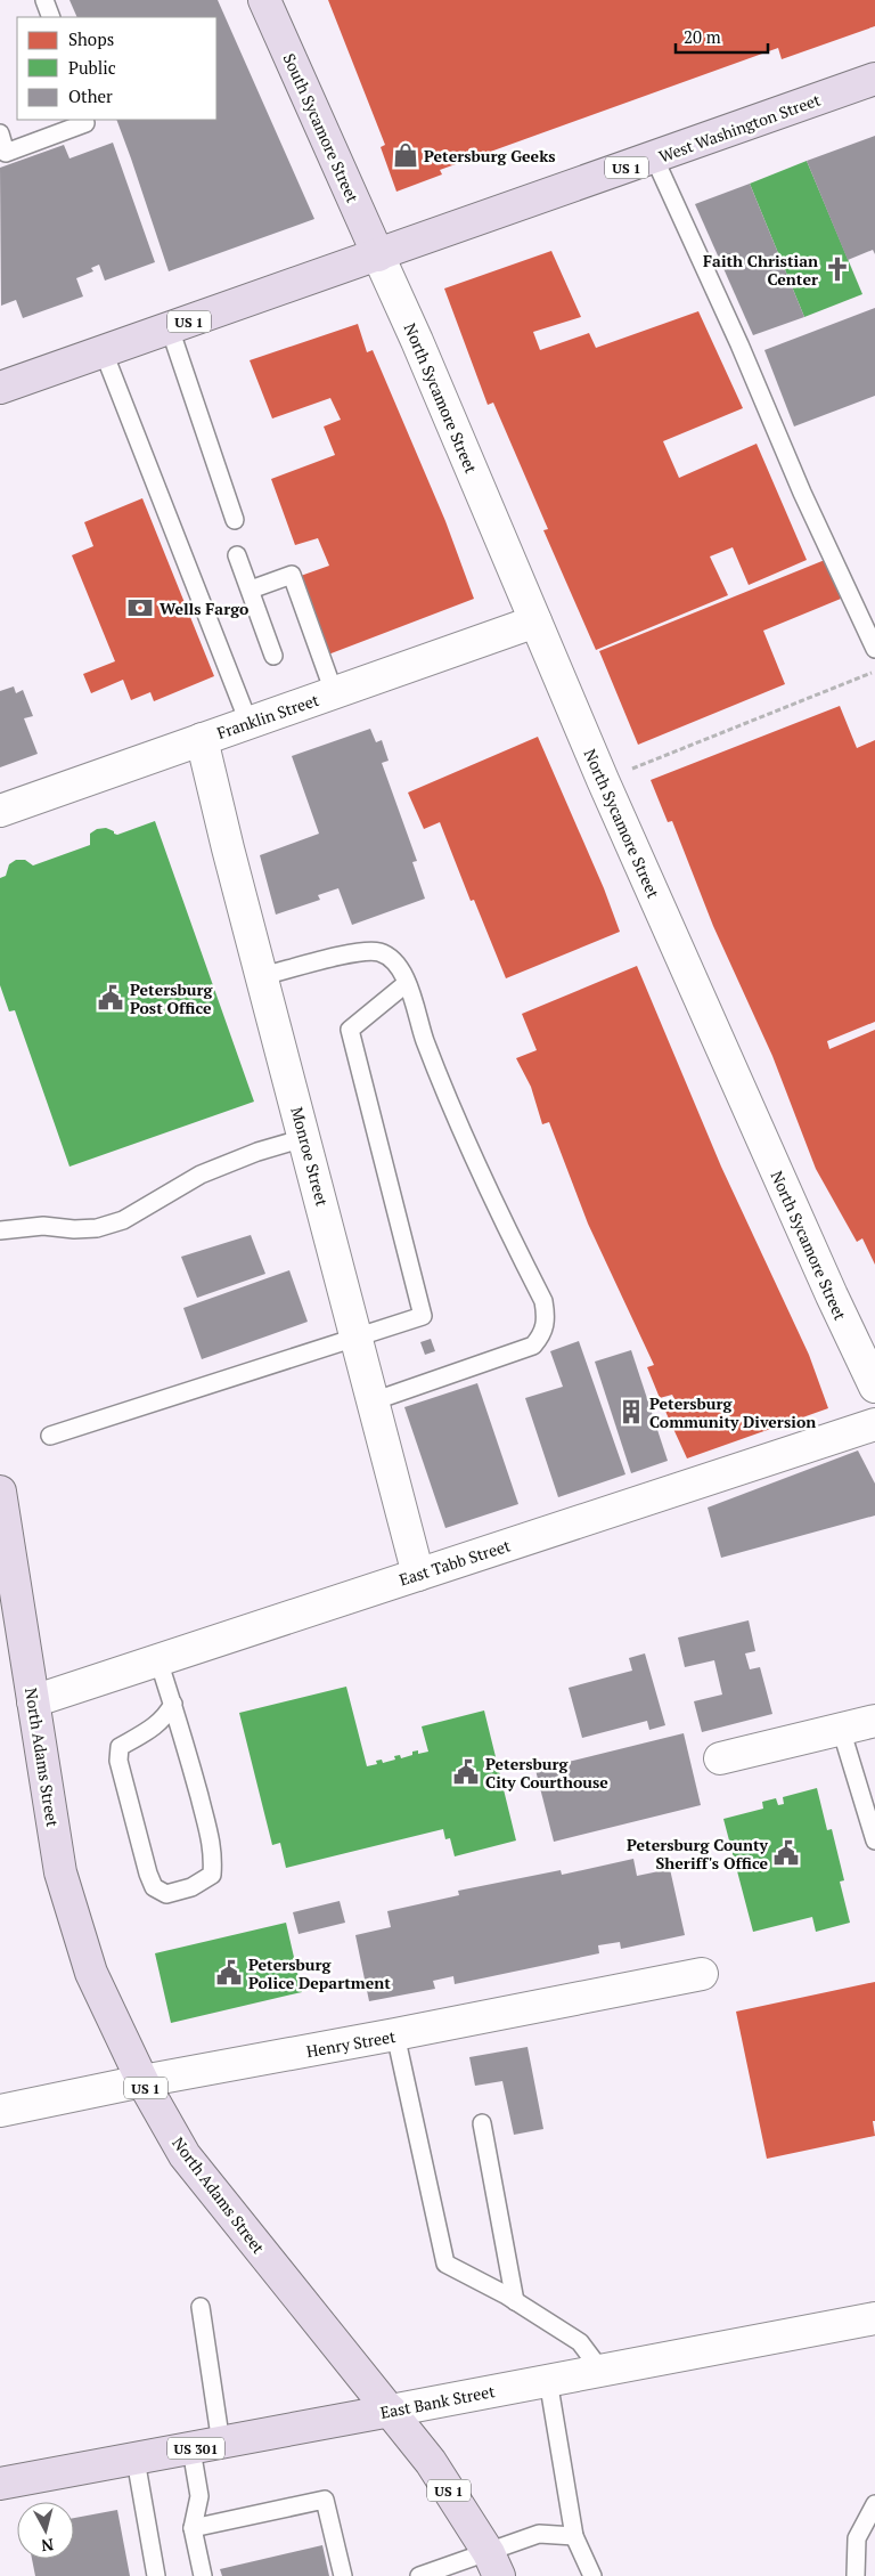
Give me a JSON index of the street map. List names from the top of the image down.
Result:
{
  "streets": {
    "main road": [
      "South Sycamore Street",
      "West Washington Street",
      "US 1",
      "North Adams Street",
      "East Bank Street",
      "US 301"
    ],
    "street": [
      "North Sycamore Street",
      "Franklin Street",
      "Monroe Street",
      "East Tabb Street",
      "Henry Street"
    ]
  },
  "crossings": [
    ["South Sycamore Street", "West Washington Street"],
    ["South Sycamore Street", "US 1"],
    ["South Sycamore Street", "North Sycamore Street"],
    ["West Washington Street", "US 1"],
    ["West Washington Street", "North Sycamore Street"],
    ["US 1", "North Sycamore Street"],
    ["North Sycamore Street", "Franklin Street"],
    ["Franklin Street", "Monroe Street"],
    ["Monroe Street", "East Tabb Street"],
    ["East Tabb Street", "North Adams Street"],
    ["North Adams Street", "Henry Street"],
    ["North Adams Street", "East Bank Street"]
  ],
  "places": {
    "shop": ["Petersburg Geeks"],
    "church": ["Faith Christian Center"],
    "bank": ["Wells Fargo"],
    "public building": [
      "Petersburg Post Office",
      "Petersburg City Courthouse",
      "Petersburg County Sheriff's Office",
      "Petersburg Police Department"
    ],
    "building": ["Petersburg Community Diversion"]
  },
  "legend": ["Shops", "Public", "Other"],
  "scale_bar": "20 m",
  "north": "bottom"
}
